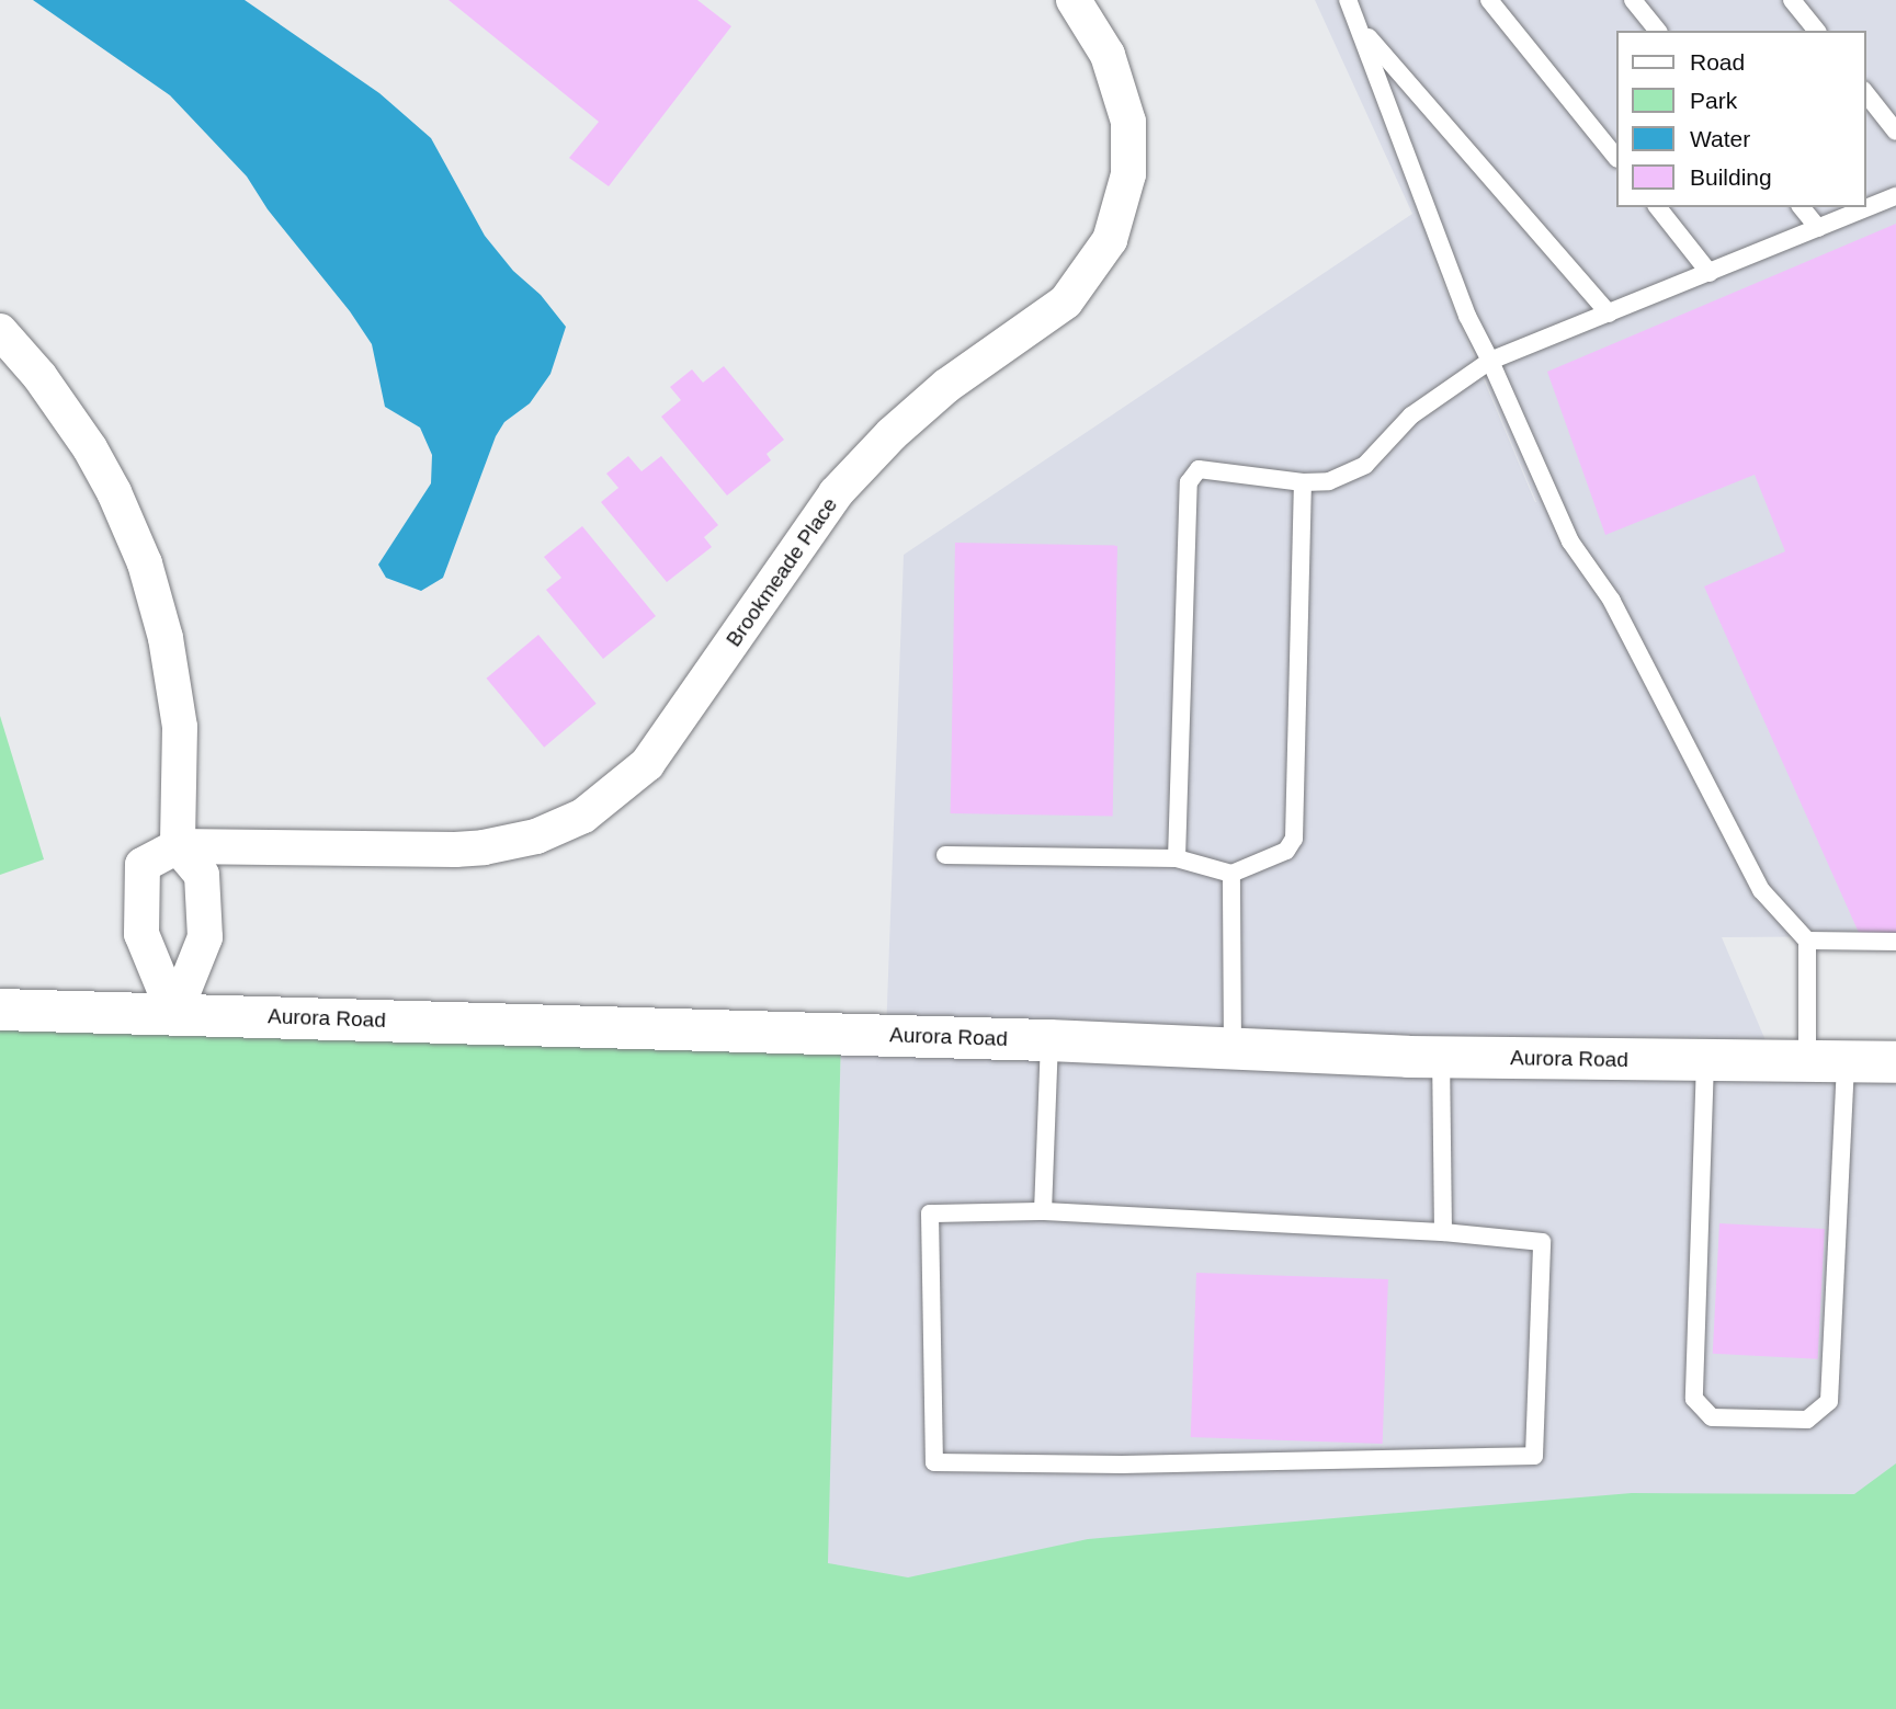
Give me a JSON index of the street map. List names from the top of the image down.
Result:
{
  "streets": {
    "main road": ["Aurora Road"],
    "street": ["Brookmeade Place"]
  },
  "legend": [
    "Road",
    "Park",
    "Water",
    "Building"
  ]
}
